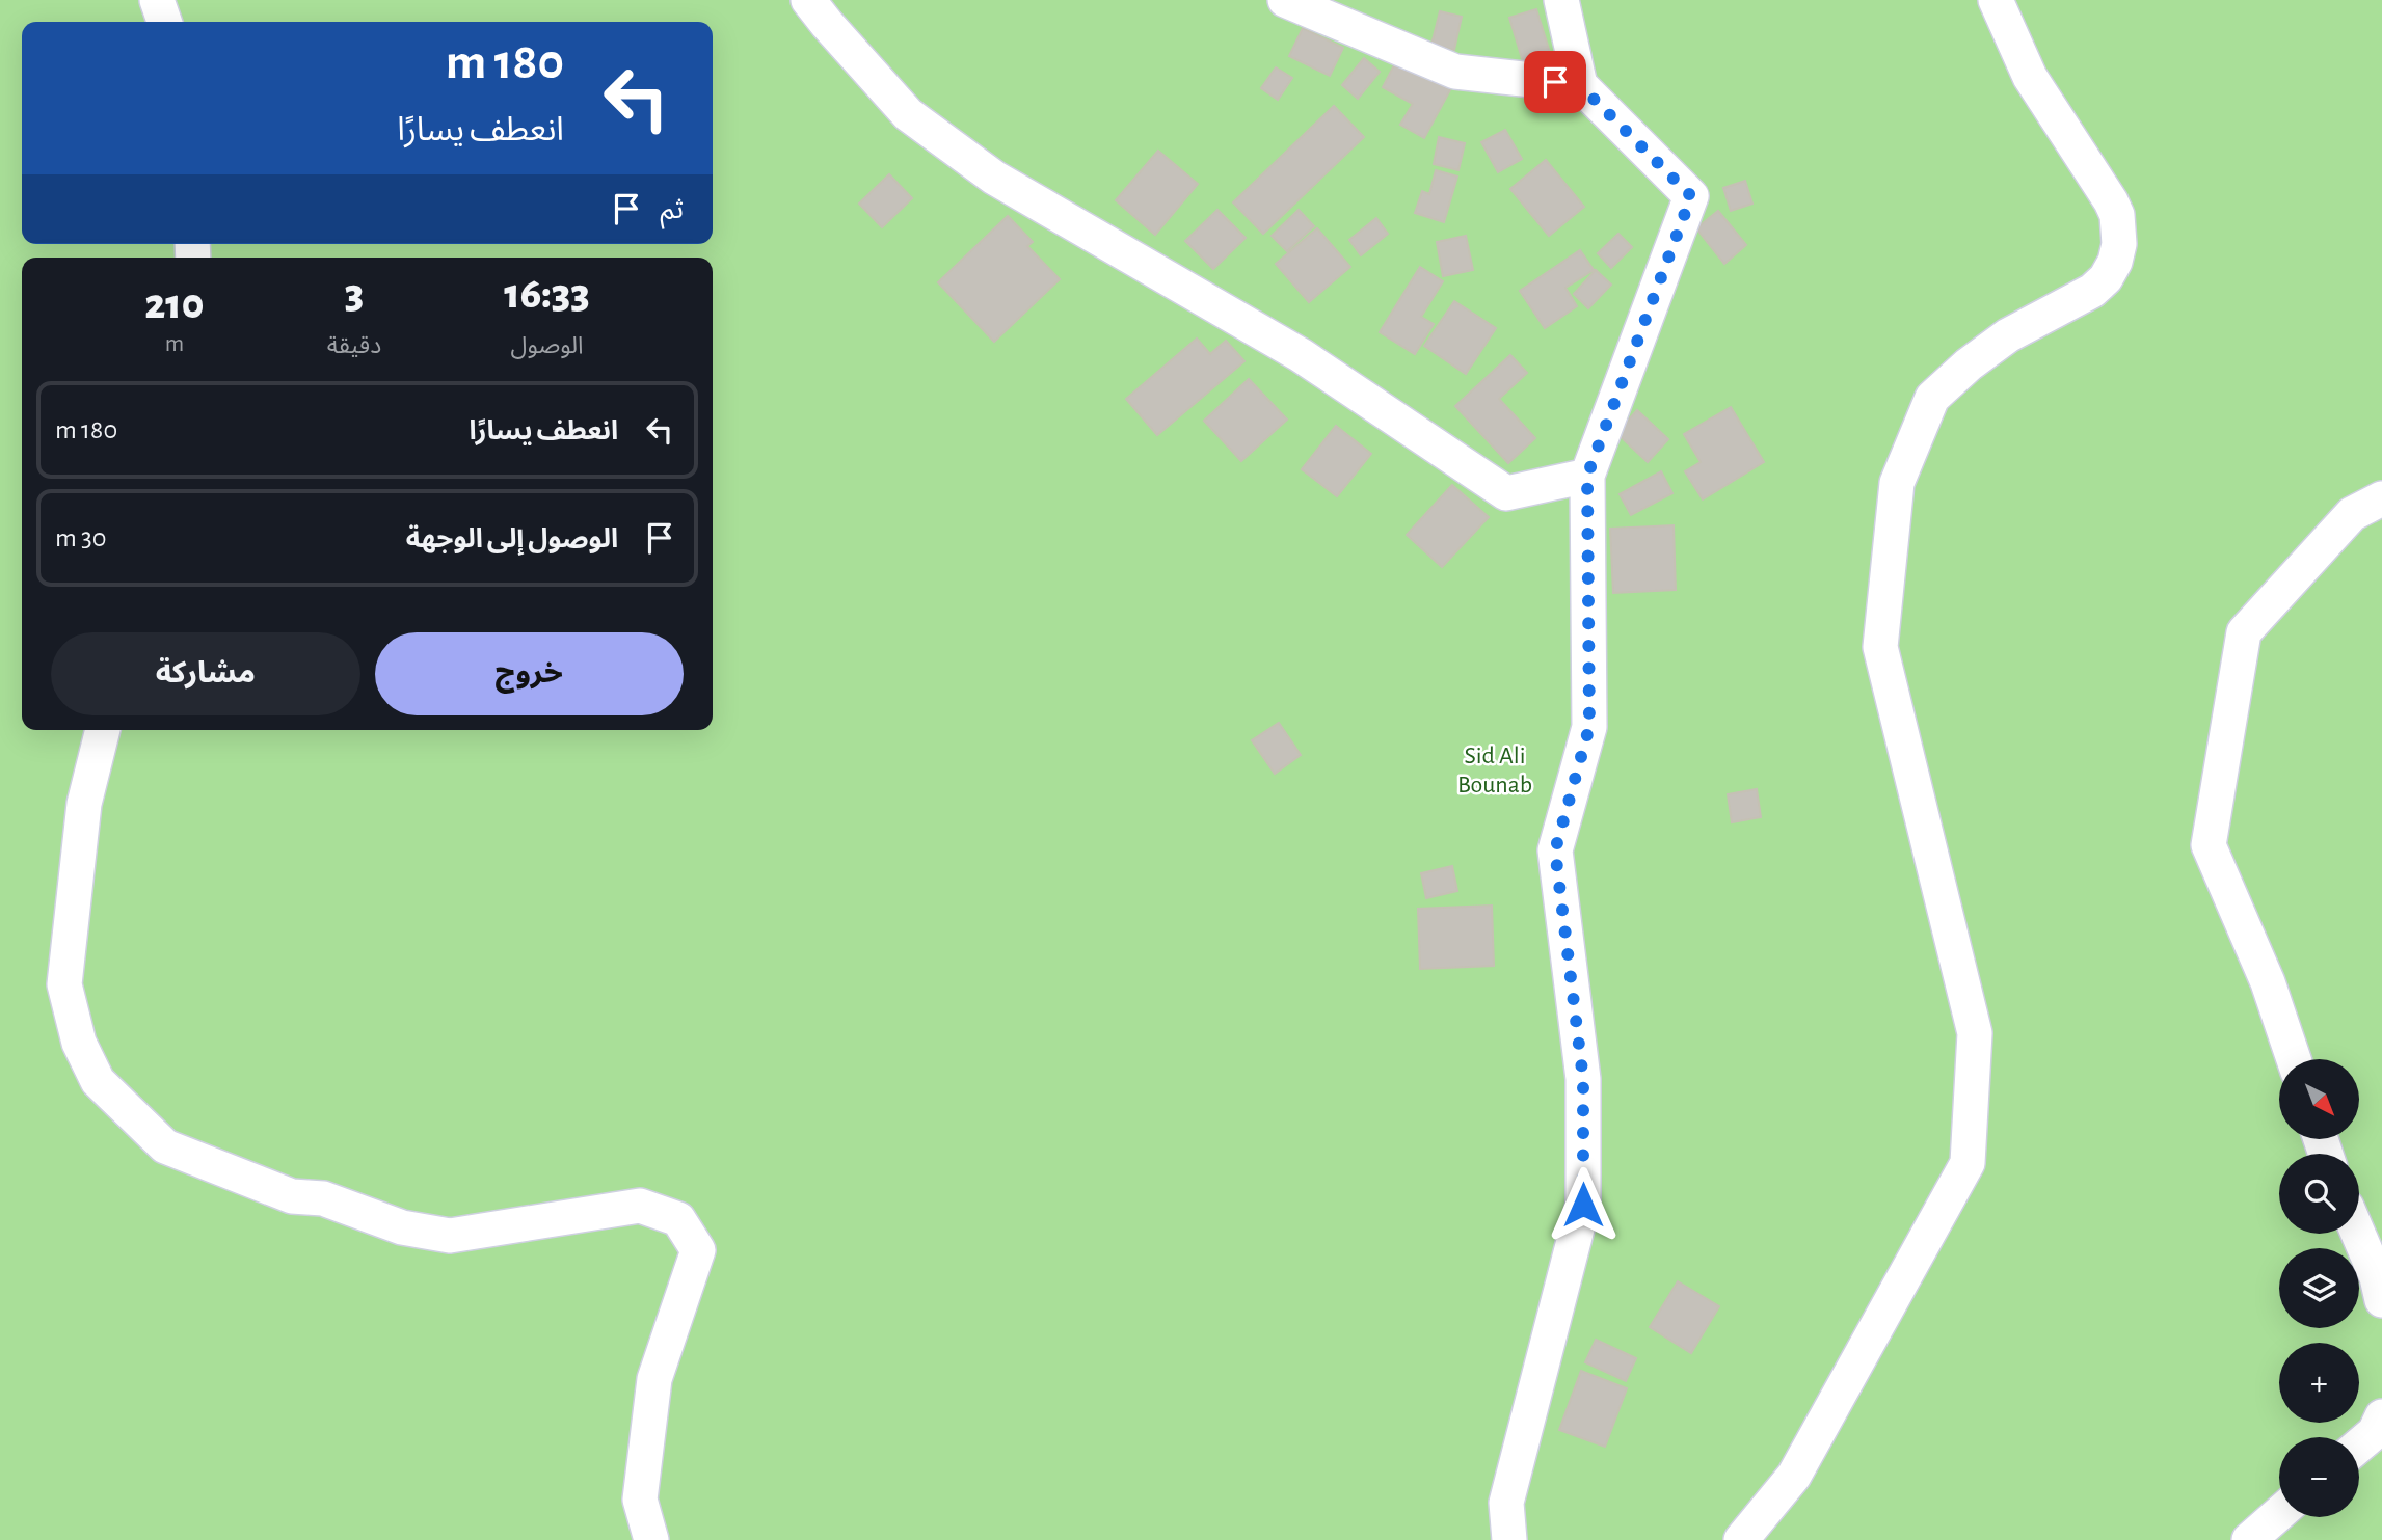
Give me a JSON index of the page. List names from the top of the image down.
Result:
{
  "parks": ["Sid Ali Bounab"],
  "north": "bottom right",
  "page": {
    "turn": ["180 m", "انعطف يسارًا"],
    "then": "ثم",
    "eta": [
      "16:33",
      "الوصول",
      "3",
      "دقيقة",
      "210",
      "m"
    ],
    "list": [
      {
        "name": "انعطف يسارًا",
        "value": "180 m"
      },
      {
        "name": "الوصول إلى الوجهة",
        "value": "30 m"
      }
    ],
    "buttons": ["خروج", "مشاركة"],
    "map_buttons": ["+", "−"]
  }
}
